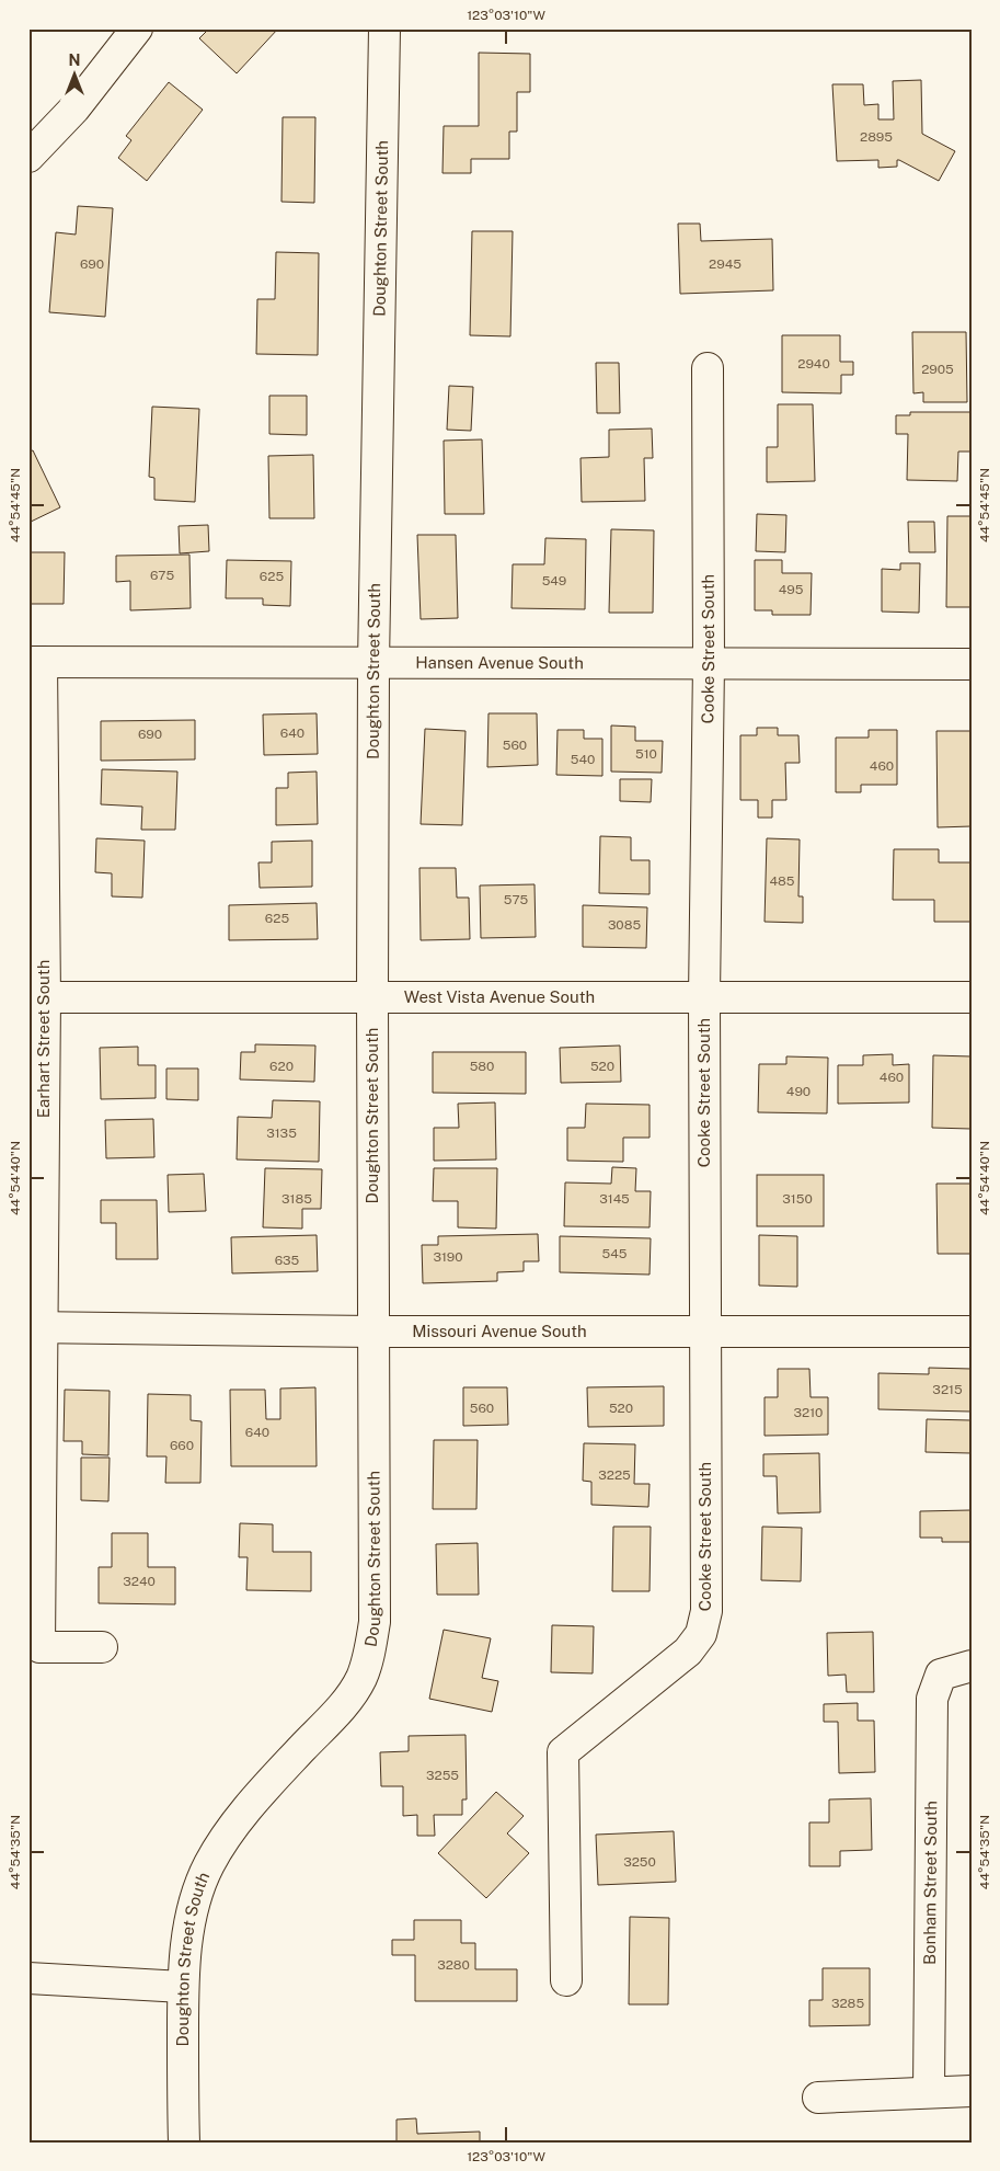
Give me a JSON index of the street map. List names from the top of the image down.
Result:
{
  "streets": {
    "street": [
      "Doughton Street South",
      "Cooke Street South",
      "Hansen Avenue South",
      "West Vista Avenue South",
      "Earhart Street South",
      "Missouri Avenue South",
      "Bonham Street South"
    ]
  },
  "crossings": [
    ["Doughton Street South", "Hansen Avenue South"],
    ["Doughton Street South", "West Vista Avenue South"],
    ["Doughton Street South", "Missouri Avenue South"],
    ["Cooke Street South", "Hansen Avenue South"],
    ["Cooke Street South", "West Vista Avenue South"],
    ["Cooke Street South", "Missouri Avenue South"],
    ["Hansen Avenue South", "Earhart Street South"],
    ["West Vista Avenue South", "Earhart Street South"],
    ["Earhart Street South", "Missouri Avenue South"]
  ],
  "house_numbers": [
    "2895",
    "690",
    "2945",
    "2940",
    "2905",
    "675",
    "625",
    "549",
    "495",
    "640",
    "690",
    "560",
    "510",
    "540",
    "460",
    "485",
    "575",
    "625",
    "3085",
    "620",
    "580",
    "520",
    "460",
    "490",
    "3135",
    "3185",
    "3145",
    "3150",
    "545",
    "3190",
    "635",
    "3215",
    "560",
    "520",
    "3210",
    "640",
    "660",
    "3225",
    "3240",
    "3255",
    "3250",
    "3280",
    "3285"
  ],
  "north": "top",
  "coordinates": [
    "123°03'10\"W",
    "44°54'45\"N",
    "44°54'40\"N",
    "44°54'35\"N"
  ]
}
